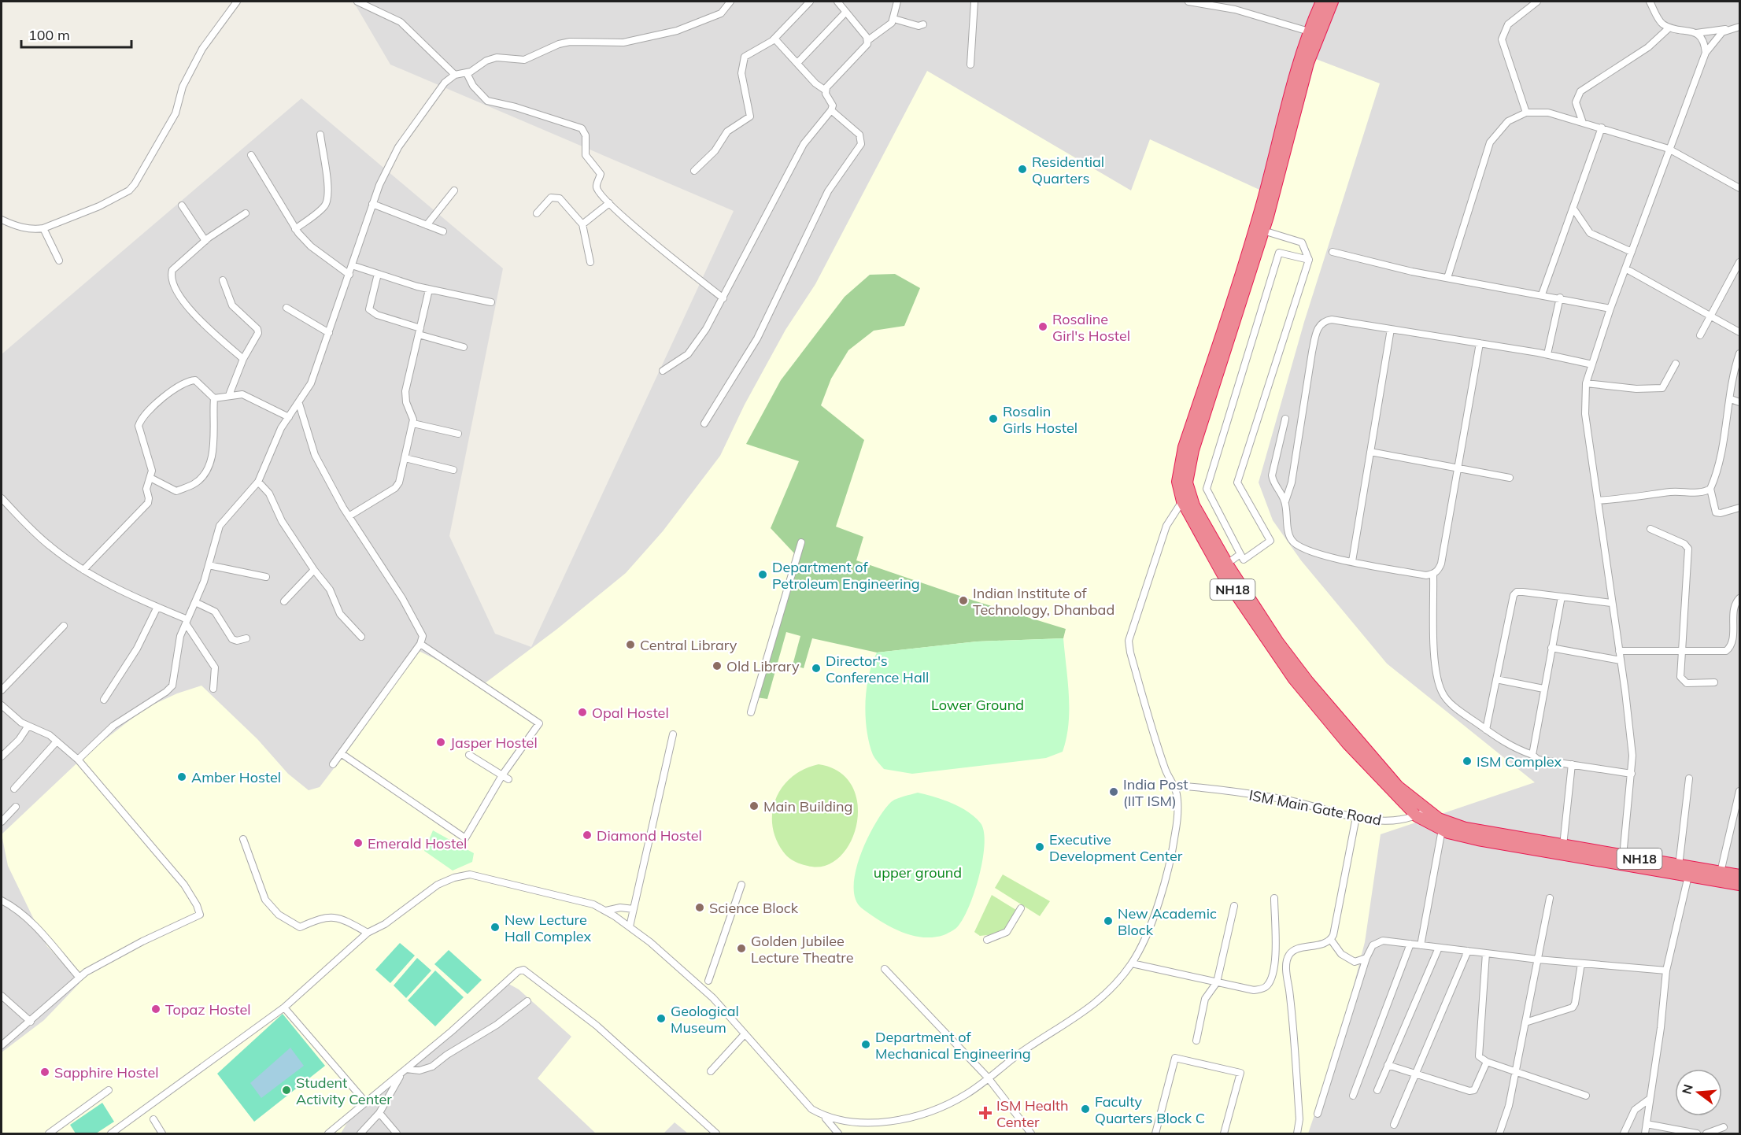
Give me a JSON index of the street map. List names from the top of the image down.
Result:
{
  "streets": {
    "highway": ["NH18"],
    "street": ["ISM Main Gate Road"]
  },
  "crossings": [
    ["NH18", "ISM Main Gate Road"]
  ],
  "parks": ["Lower Ground", "upper ground"],
  "places": {
    "other": [
      "Residential Quarters",
      "Rosaline Girl's Hostel",
      "Rosalin Girls Hostel",
      "Department of Petroleum Engineering",
      "Indian Institute of Technology, Dhanbad",
      "Central Library",
      "Old Library",
      "Director's Conference Hall",
      "Opal Hostel",
      "Jasper Hostel",
      "ISM Complex",
      "Amber Hostel",
      "India Post (IIT ISM)",
      "Main Building",
      "Diamond Hostel",
      "Emerald Hostel",
      "Executive Development Center",
      "Science Block",
      "New Academic Block",
      "New Lecture Hall Complex",
      "Golden Jubilee Lecture Theatre",
      "Topaz Hostel",
      "Geological Museum",
      "Department of Mechanical Engineering",
      "Sapphire Hostel",
      "Student Activity Center",
      "Faculty Quarters Block C"
    ],
    "health": ["ISM Health Center"]
  },
  "scale_bar": "100 m",
  "north": "left"
}
